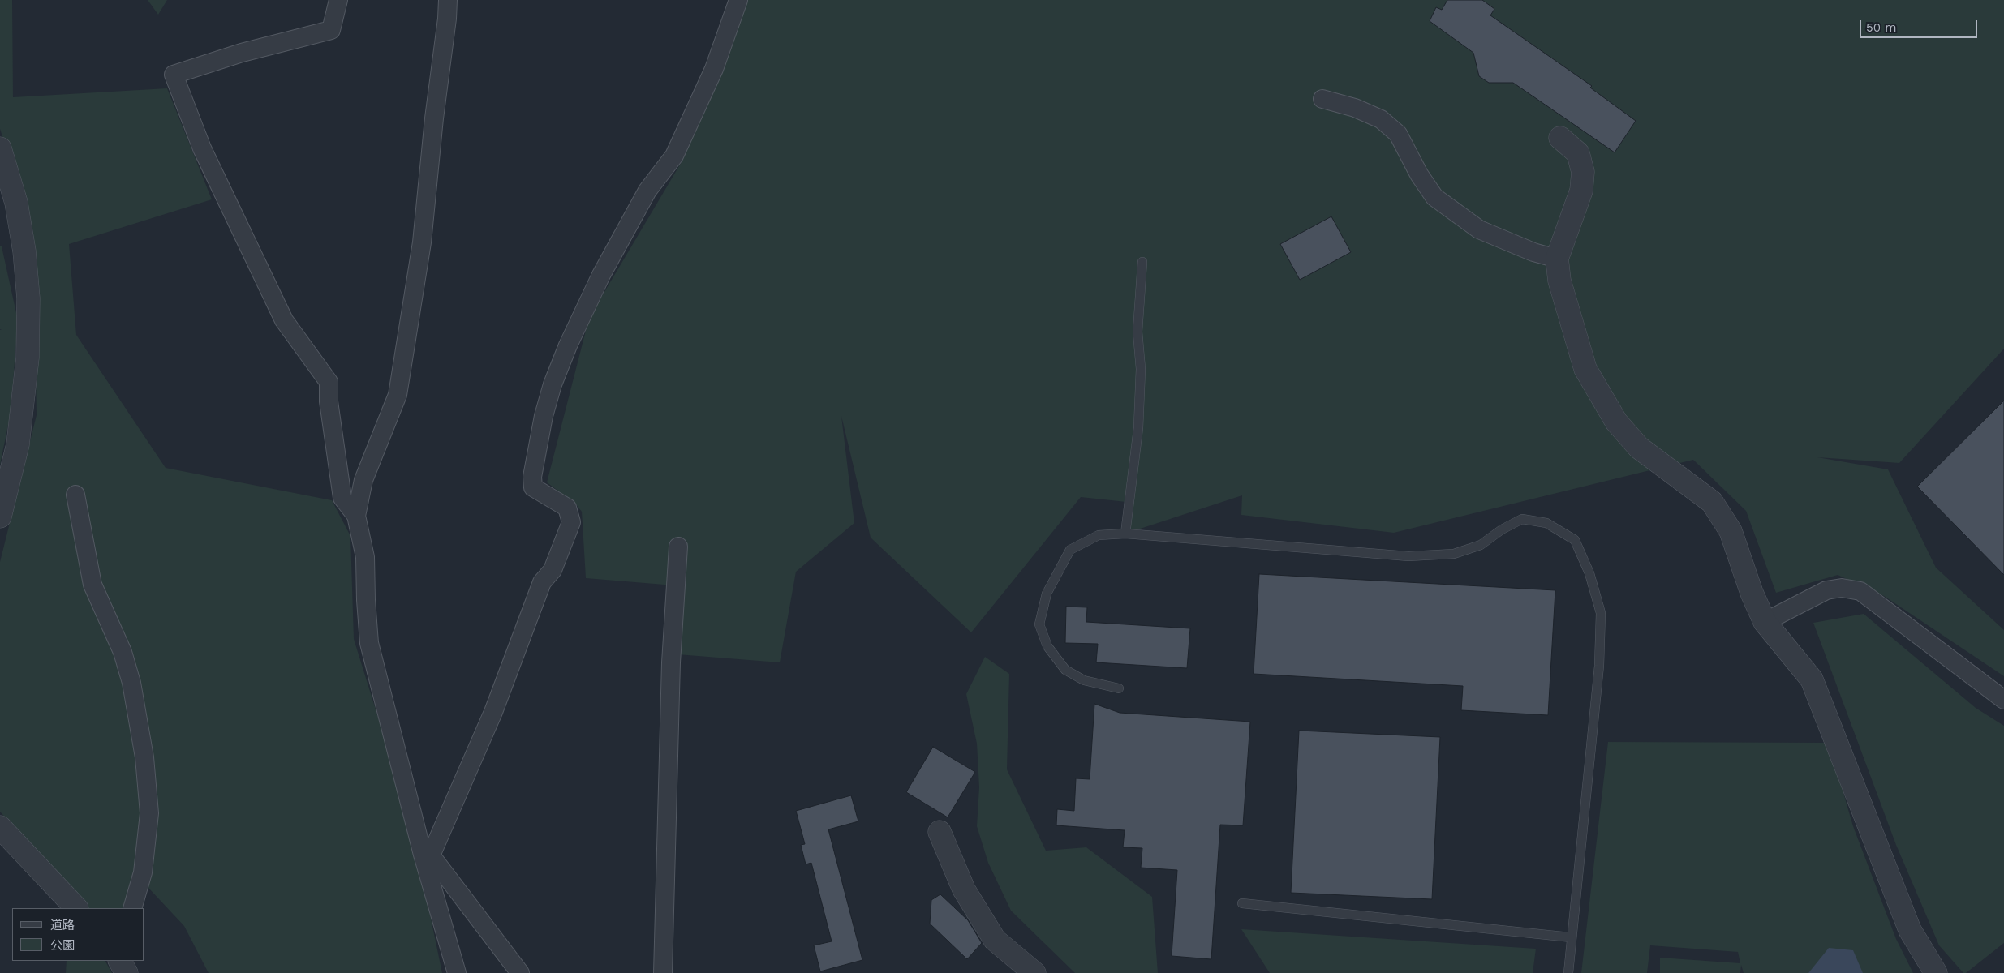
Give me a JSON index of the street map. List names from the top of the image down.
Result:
{
  "legend": ["道路", "公園"],
  "scale_bar": "50 m"
}
